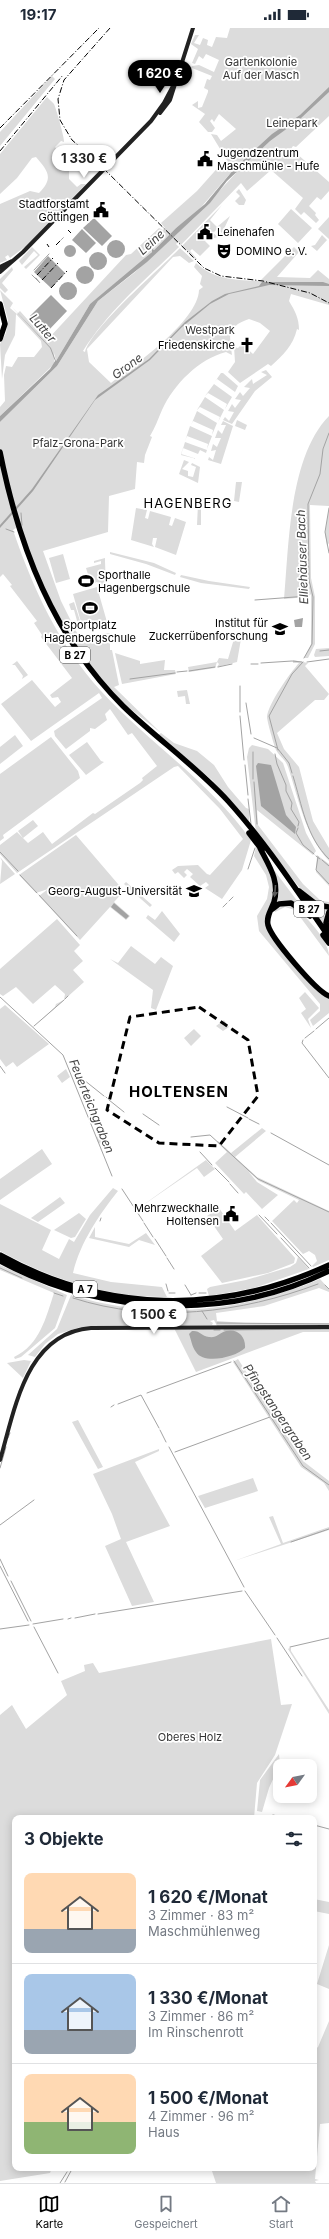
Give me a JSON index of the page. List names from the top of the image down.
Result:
{
  "streets": {
    "highway": ["B 27", "A 7"]
  },
  "districts": ["HAGENBERG", "HOLTENSEN"],
  "water": [
    "Leine",
    "Lutter",
    "Grone",
    "Elliehäuser Bach",
    "Feuerteichgraben",
    "Pfingstangergraben"
  ],
  "parks": [
    "Gartenkolonie Auf der Masch",
    "Leinepark",
    "Westpark",
    "Pfalz-Grona-Park",
    "Oberes Holz"
  ],
  "places": {
    "public building": [
      "Jugendzentrum Maschmühle - Hufe",
      "Stadtforstamt Göttingen",
      "Leinehafen",
      "Mehrzweckhalle Holtensen"
    ],
    "theatre": ["DOMINO e. V."],
    "church": ["Friedenskirche"],
    "sports": ["Sporthalle Hagenbergschule", "Sportplatz Hagenbergschule"],
    "school or university": ["Institut für Zuckerrübenforschung", "Georg-August-Universität"]
  },
  "north": "bottom left",
  "page": {
    "status": "19:17",
    "price": ["1 620 €", "1 330 €", "1 500 €"],
    "heading": "3 Objekte",
    "list": [
      {
        "name": "1 620 €/Monat",
        "note": "3 Zimmer · 83 m² · Maschmühlenweg"
      },
      {
        "name": "1 330 €/Monat",
        "note": "3 Zimmer · 86 m² · Im Rinschenrott"
      },
      {
        "name": "1 500 €/Monat",
        "note": "4 Zimmer · 96 m² · Haus"
      }
    ],
    "tabs": ["Karte", "Gespeichert", "Start"]
  }
}
